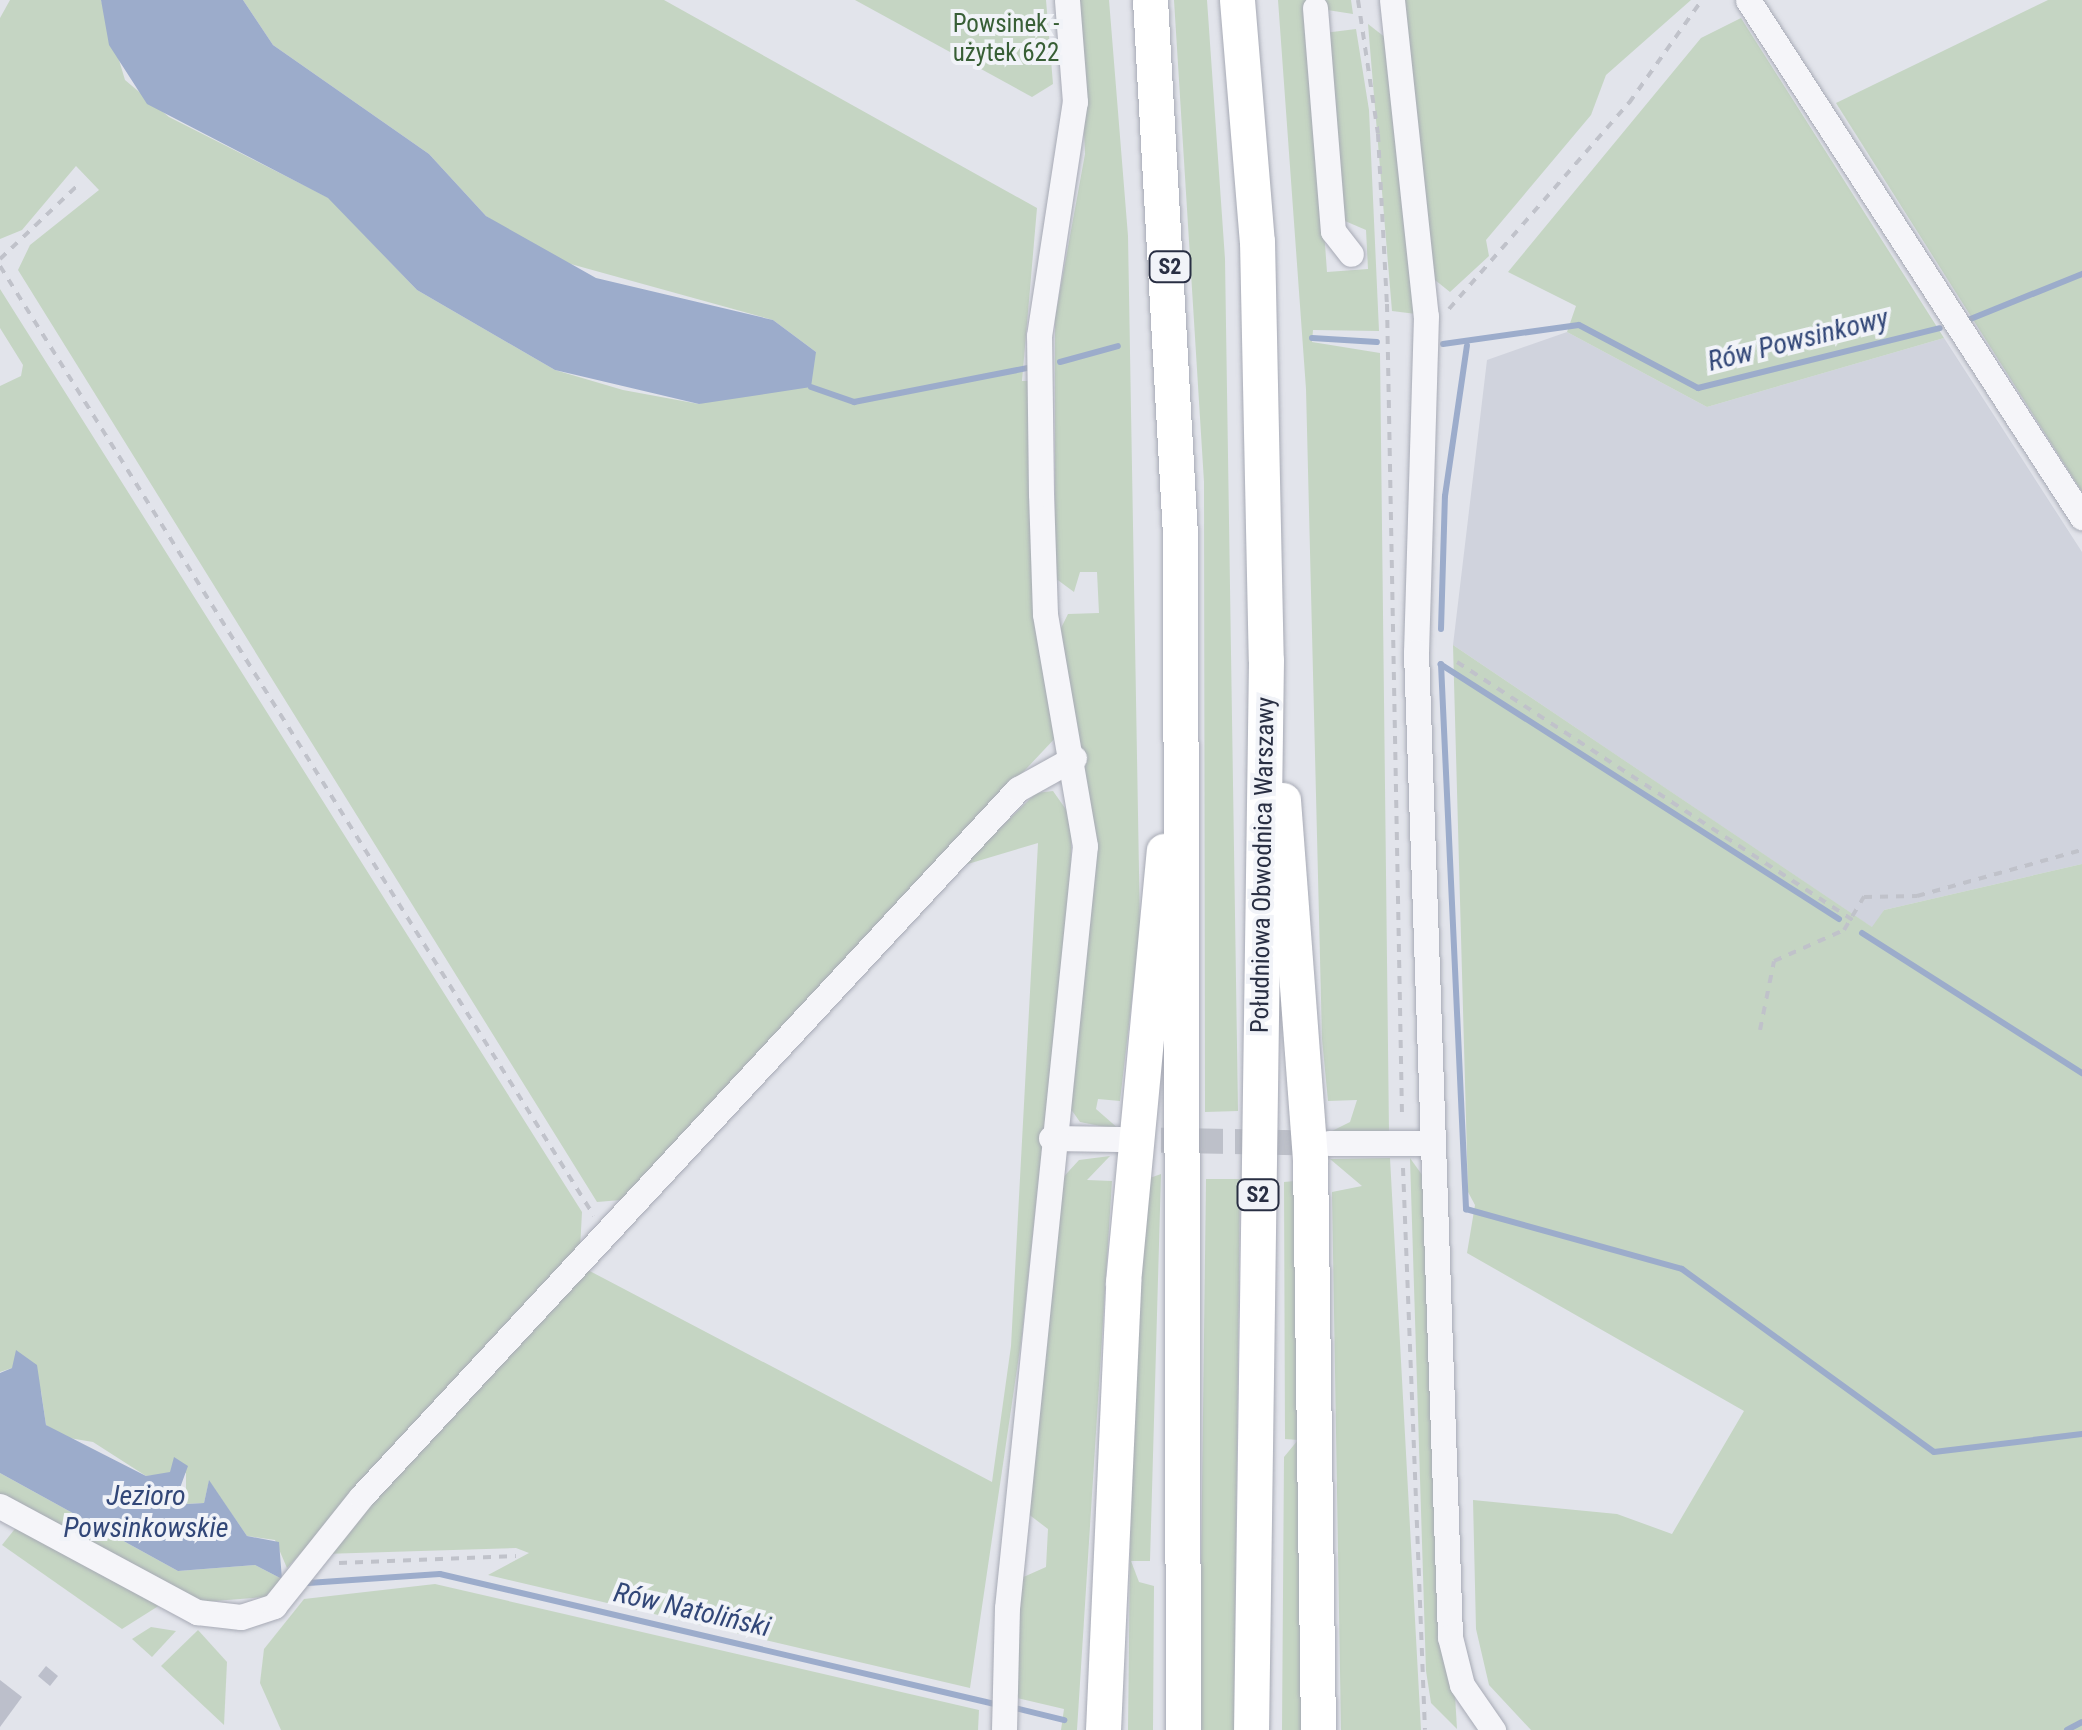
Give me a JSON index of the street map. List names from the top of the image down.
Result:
{
  "streets": {
    "highway": ["S2", "Południowa Obwodnica Warszawy"]
  },
  "water": ["Rów Powsinkowy", "Jezioro Powsinkowskie", "Rów Natoliński"],
  "parks": ["Powsinek - użytek 622"]
}
